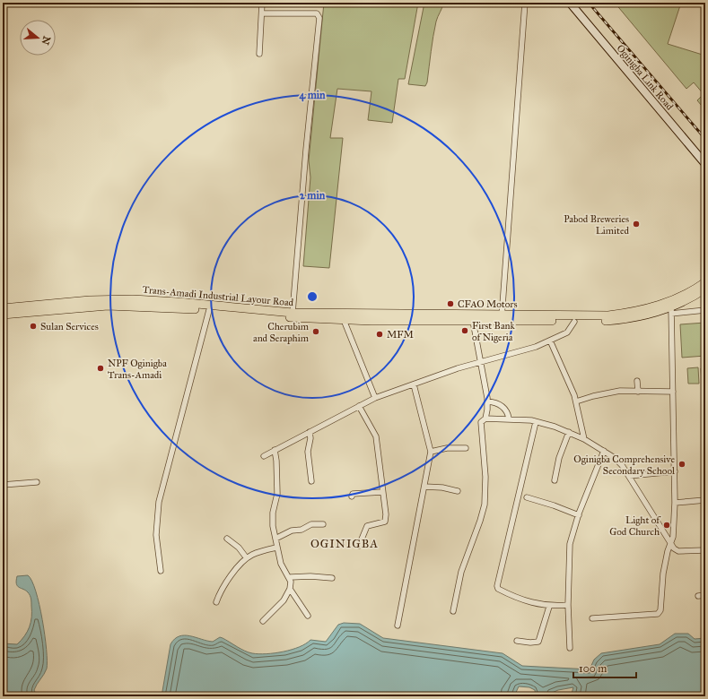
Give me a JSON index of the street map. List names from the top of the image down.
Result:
{
  "streets": {
    "main road": ["Trans-Amadi Industrial Layour Road"],
    "street": ["Oginigba Link Road"]
  },
  "districts": ["OGINIGBA"],
  "places": [
    "Pabod Breweries Limited",
    "CFAO Motors",
    "Sulan Services",
    "First Bank of Nigeria",
    "Cherubim and Seraphim",
    "MFM",
    "NPF Oginigba Trans-Amadi",
    "Oginigba Comprehensive Secondary School",
    "Light of God Church"
  ],
  "scale_bar": "100 m",
  "north": "right",
  "rings": ["4 min", "2 min"]
}
